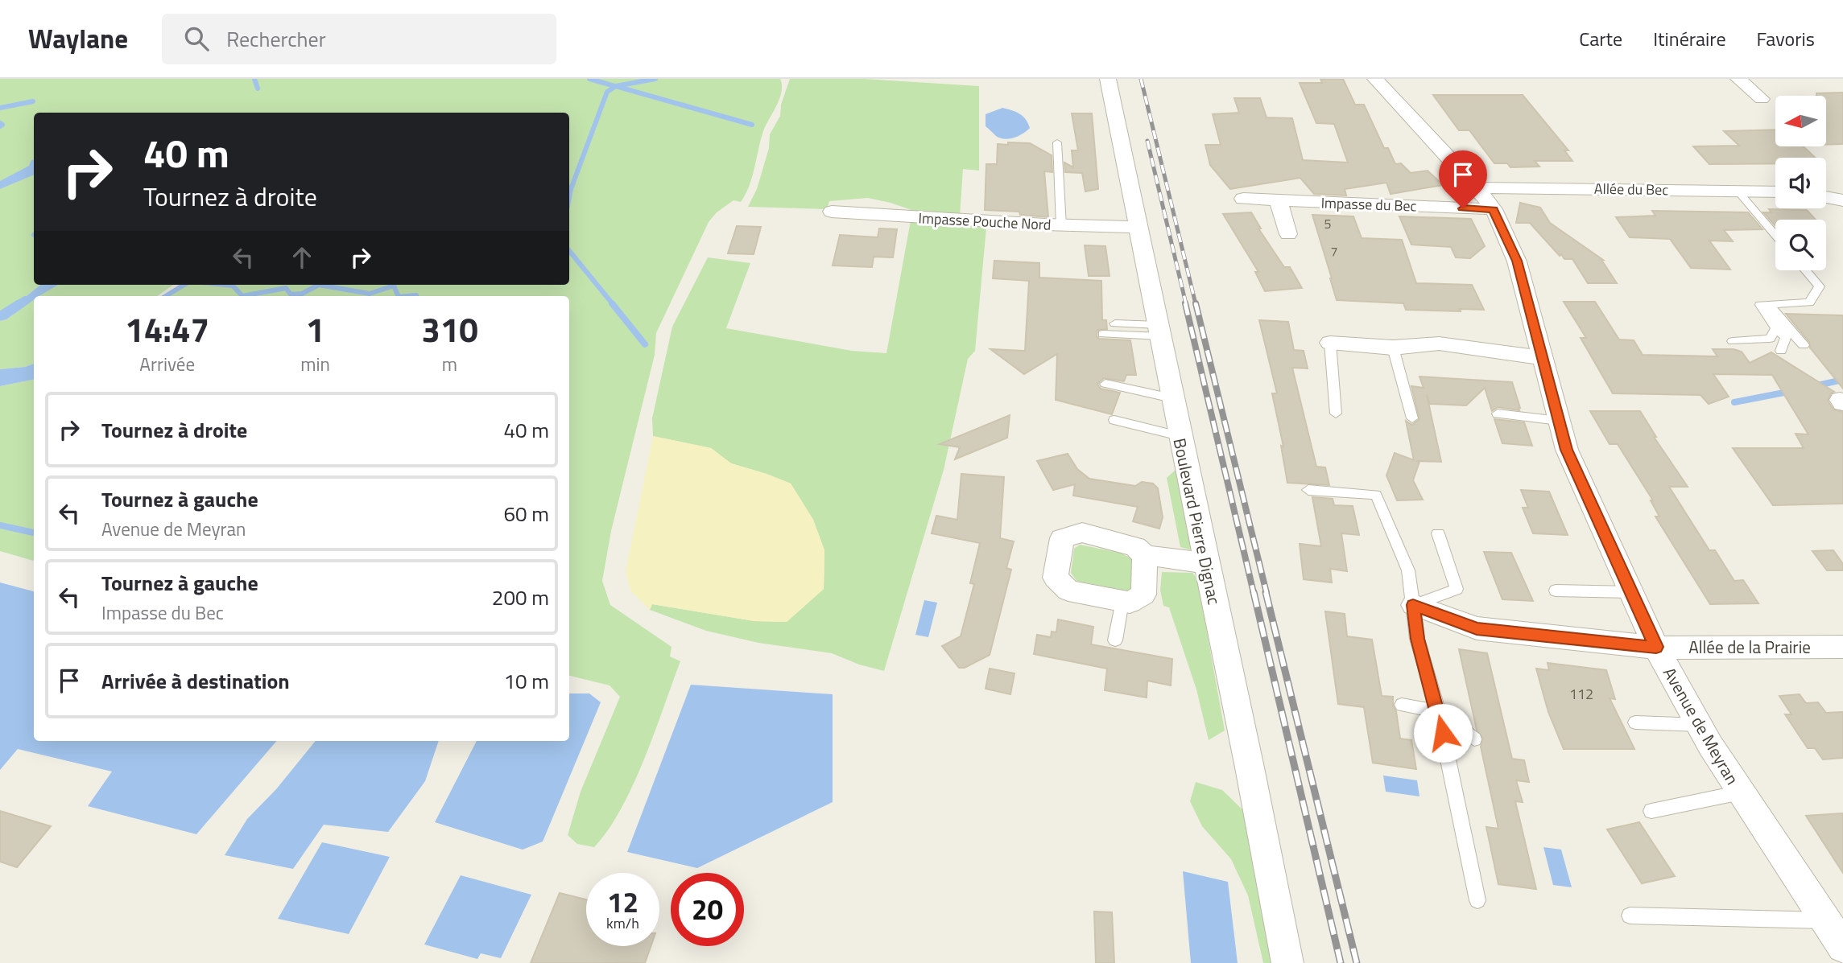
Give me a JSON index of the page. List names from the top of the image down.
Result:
{
  "streets": {
    "street": [
      "Allée du Bec",
      "Impasse du Bec",
      "Impasse Pouche Nord",
      "Boulevard Pierre Dignac",
      "Allée de la Prairie",
      "Avenue de Meyran"
    ]
  },
  "crossings": [
    ["Allée du Bec", "Avenue de Meyran"],
    ["Impasse du Bec", "Avenue de Meyran"],
    ["Impasse Pouche Nord", "Boulevard Pierre Dignac"],
    ["Allée de la Prairie", "Avenue de Meyran"]
  ],
  "house_numbers": ["5", "7", "112"],
  "north": "left",
  "page": {
    "header": "Waylane",
    "search": "Rechercher",
    "nav": ["Carte", "Itinéraire", "Favoris"],
    "turn": ["40 m", "Tournez à droite"],
    "eta": [
      "14:47",
      "Arrivée",
      "1",
      "min",
      "310",
      "m"
    ],
    "list": [
      {
        "name": "Tournez à droite",
        "value": "40 m"
      },
      {
        "name": "Tournez à gauche",
        "note": "Avenue de Meyran",
        "value": "60 m"
      },
      {
        "name": "Tournez à gauche",
        "note": "Impasse du Bec",
        "value": "200 m"
      },
      {
        "name": "Arrivée à destination",
        "value": "10 m"
      }
    ],
    "speed": "12 km/h",
    "limit": "20"
  }
}
